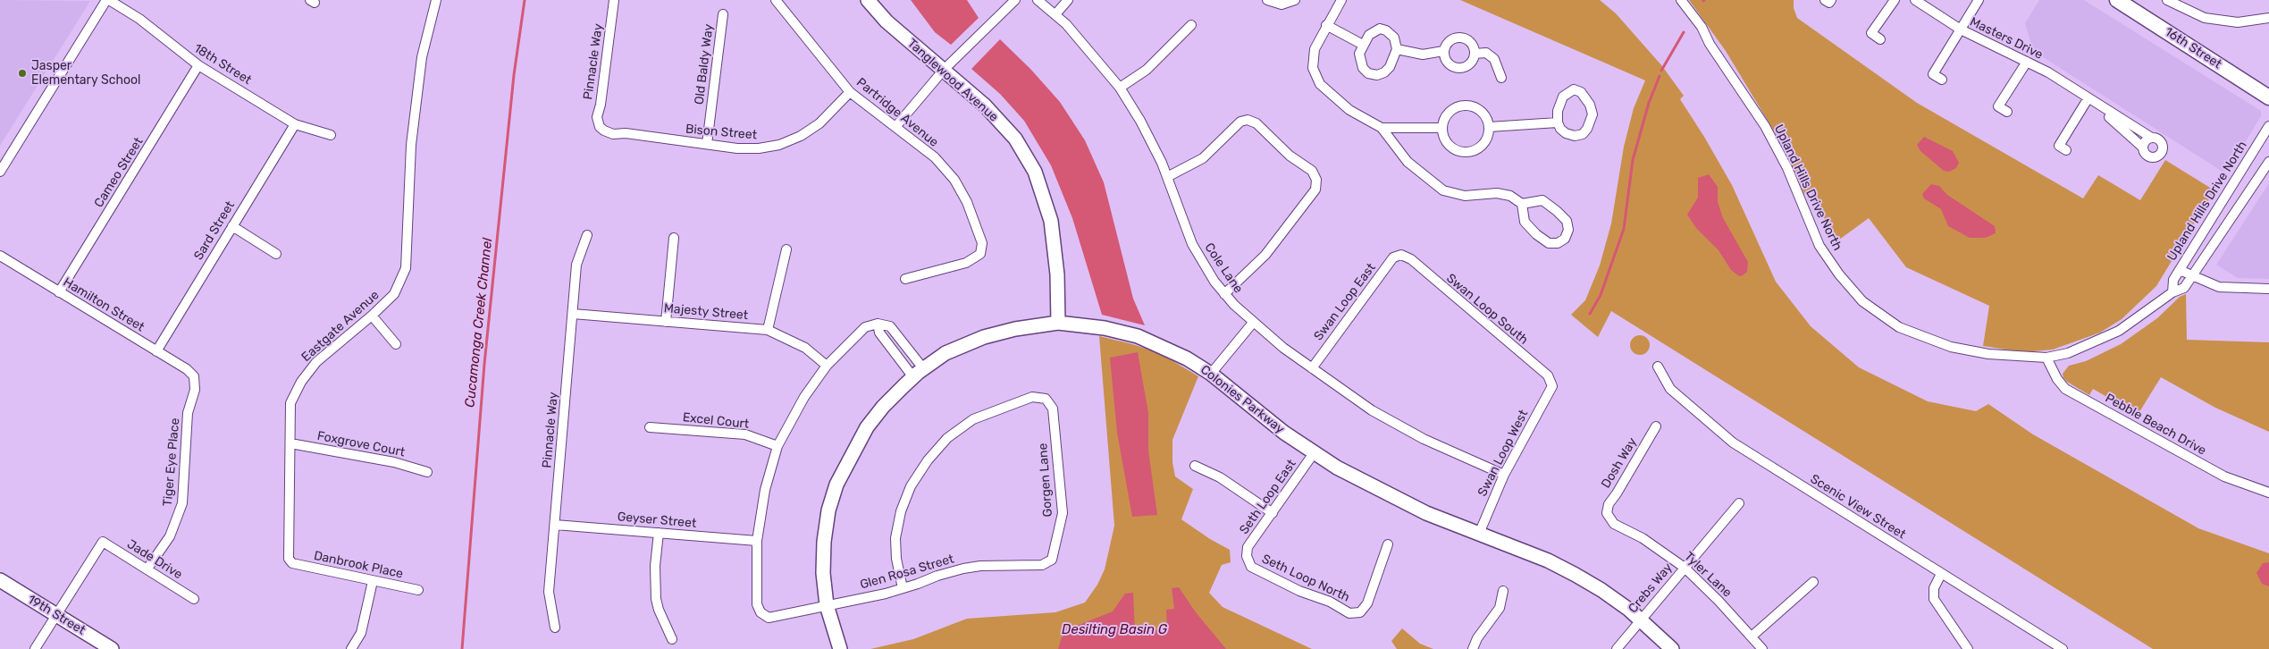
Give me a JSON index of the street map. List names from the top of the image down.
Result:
{
  "streets": {
    "main road": ["16th Street"],
    "street": [
      "Masters Drive",
      "Pinnacle Way",
      "18th Street",
      "Old Baldy Way",
      "Tanglewood Avenue",
      "Partridge Avenue",
      "Bison Street",
      "Cameo Street",
      "Upland Hills Drive North",
      "Sard Street",
      "Cole Lane",
      "Swan Loop East",
      "Hamilton Street",
      "Swan Loop South",
      "Majesty Street",
      "Eastgate Avenue",
      "Colonies Parkway",
      "Excel Court",
      "Pebble Beach Drive",
      "Foxgrove Court",
      "Swan Loop West",
      "Tiger Eye Place",
      "Dosh Way",
      "Gorgen Lane",
      "Seth Loop East",
      "Scenic View Street",
      "Geyser Street",
      "Jade Drive",
      "Danbrook Place",
      "Glen Rosa Street",
      "Tyler Lane",
      "Seth Loop North",
      "Crebs Way",
      "19th Street"
    ]
  },
  "crossings": [
    ["Pinnacle Way", "Bison Street"],
    ["Pinnacle Way", "Majesty Street"],
    ["Pinnacle Way", "Geyser Street"],
    ["18th Street", "Cameo Street"],
    ["18th Street", "Sard Street"],
    ["Old Baldy Way", "Bison Street"],
    ["Tanglewood Avenue", "Colonies Parkway"],
    ["Partridge Avenue", "Bison Street"],
    ["Cameo Street", "Hamilton Street"],
    ["Upland Hills Drive North", "Pebble Beach Drive"],
    ["Sard Street", "Hamilton Street"],
    ["Cole Lane", "Swan Loop East"],
    ["Cole Lane", "Swan Loop West"],
    ["Swan Loop East", "Swan Loop South"],
    ["Hamilton Street", "Tiger Eye Place"],
    ["Swan Loop South", "Swan Loop West"],
    ["Eastgate Avenue", "Foxgrove Court"],
    ["Eastgate Avenue", "Danbrook Place"],
    ["Colonies Parkway", "Swan Loop West"],
    ["Colonies Parkway", "Seth Loop East"],
    ["Colonies Parkway", "Glen Rosa Street"],
    ["Colonies Parkway", "Crebs Way"],
    ["Tiger Eye Place", "Jade Drive"],
    ["Dosh Way", "Tyler Lane"],
    ["Gorgen Lane", "Glen Rosa Street"],
    ["Seth Loop East", "Seth Loop North"],
    ["Geyser Street", "Glen Rosa Street"],
    ["Jade Drive", "19th Street"],
    ["Tyler Lane", "Crebs Way"]
  ],
  "water": ["Cucamonga Creek Channel", "Desilting Basin G"],
  "places": ["Jasper Elementary School"]
}
